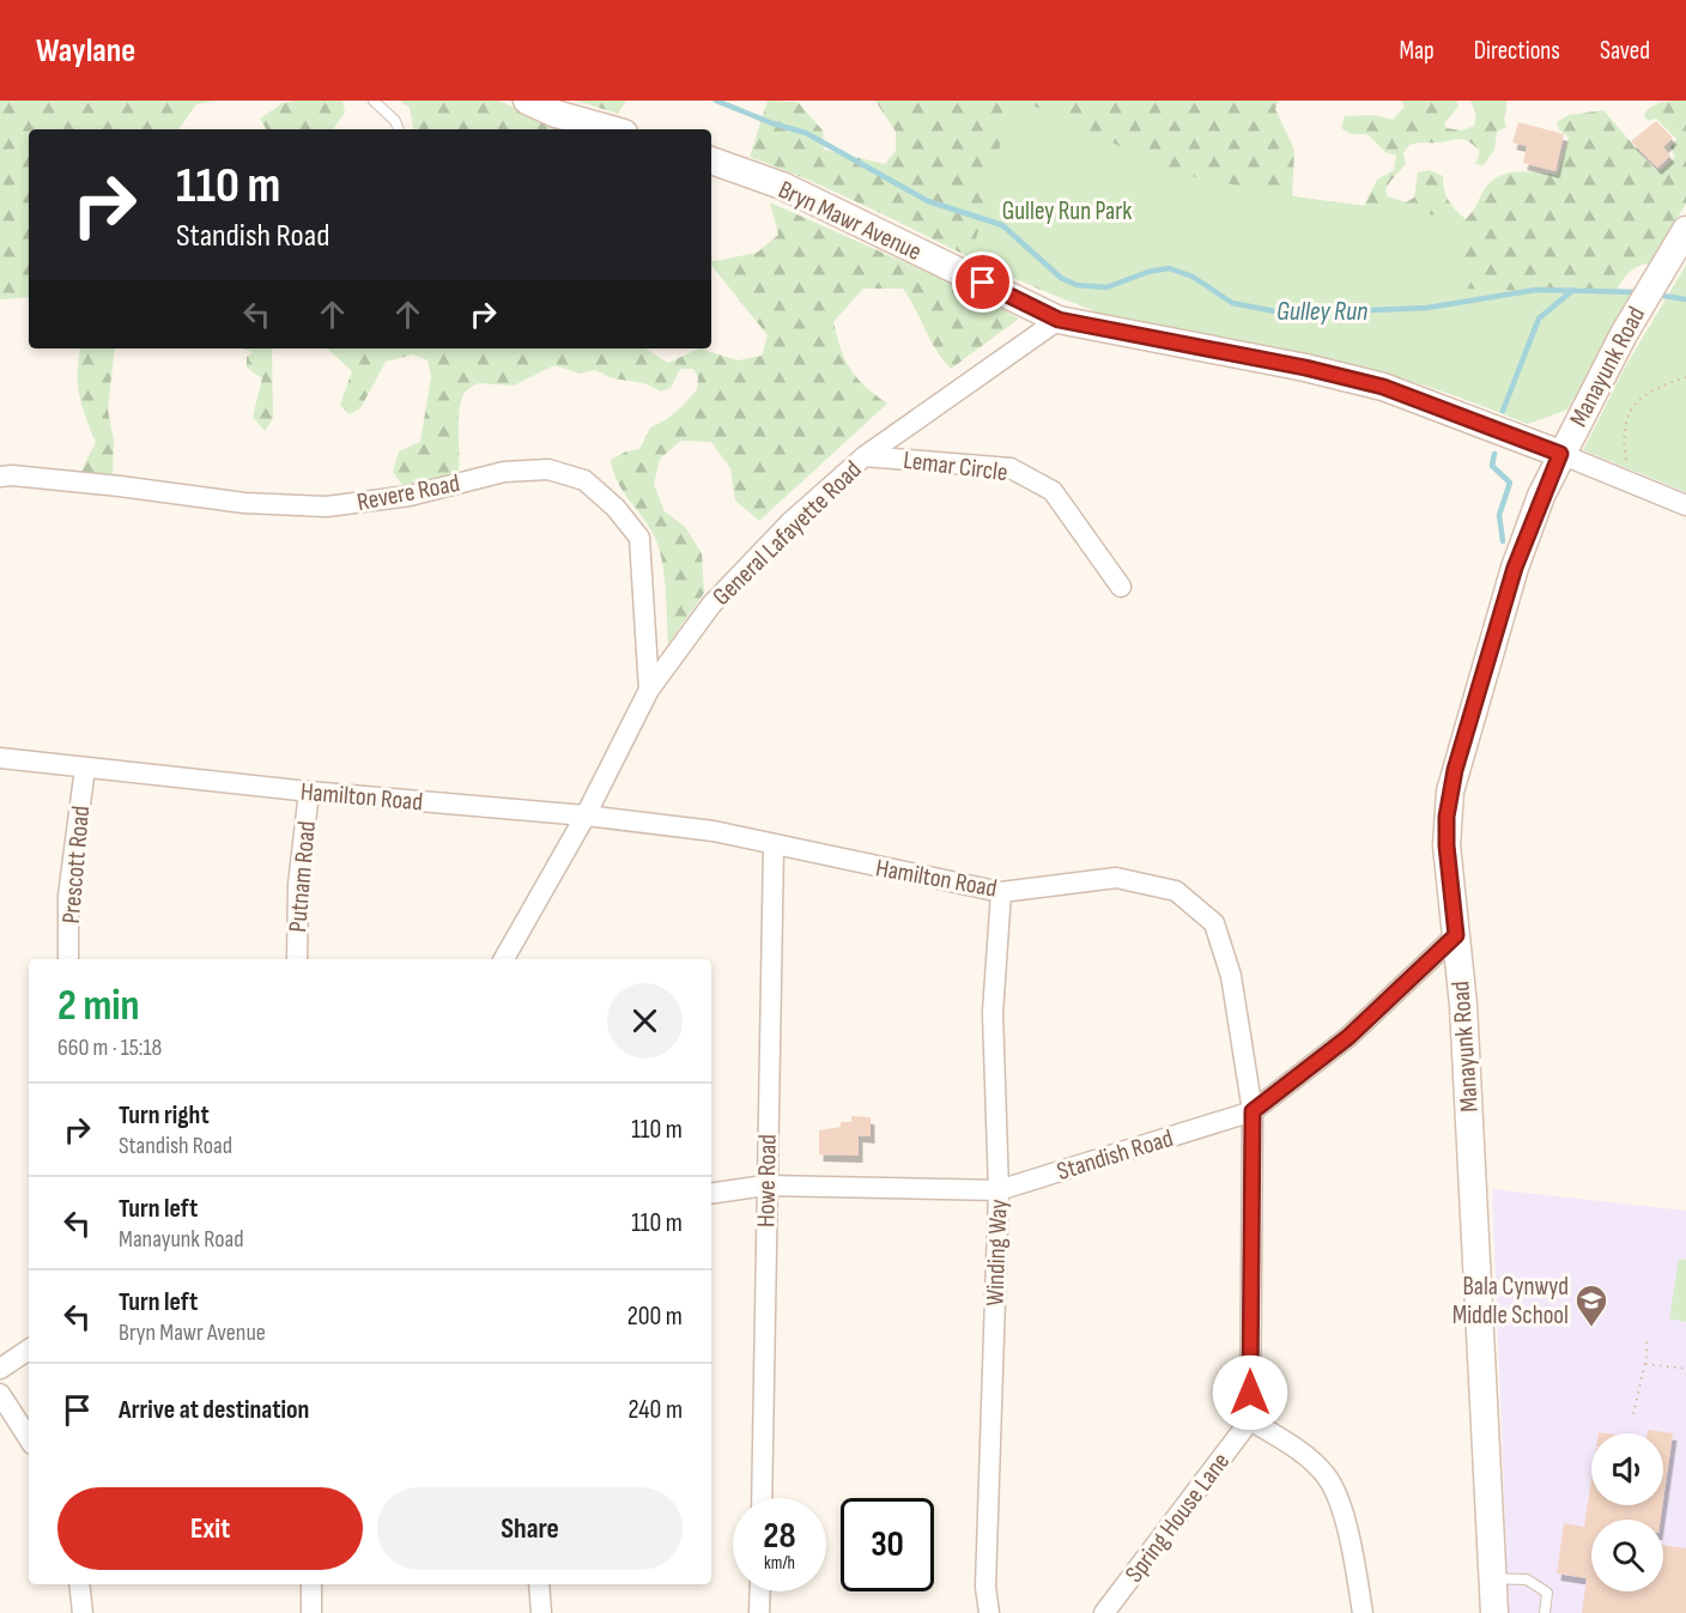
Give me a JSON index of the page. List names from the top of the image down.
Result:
{
  "streets": {
    "street": [
      "Bryn Mawr Avenue",
      "Manayunk Road",
      "Lemar Circle",
      "Revere Road",
      "General Lafayette Road",
      "Hamilton Road",
      "Prescott Road",
      "Putnam Road",
      "Standish Road",
      "Howe Road",
      "Winding Way",
      "Spring House Lane"
    ]
  },
  "crossings": [
    ["Bryn Mawr Avenue", "Manayunk Road"],
    ["Bryn Mawr Avenue", "General Lafayette Road"],
    ["Manayunk Road", "Standish Road"],
    ["Lemar Circle", "General Lafayette Road"],
    ["Revere Road", "General Lafayette Road"],
    ["General Lafayette Road", "Hamilton Road"],
    ["Hamilton Road", "Prescott Road"],
    ["Hamilton Road", "Putnam Road"],
    ["Hamilton Road", "Standish Road"],
    ["Hamilton Road", "Howe Road"],
    ["Hamilton Road", "Winding Way"],
    ["Hamilton Road", "Spring House Lane"],
    ["Standish Road", "Howe Road"],
    ["Standish Road", "Winding Way"]
  ],
  "water": ["Gulley Run"],
  "parks": ["Gulley Run Park"],
  "places": {
    "school or university": ["Bala Cynwyd Middle School"]
  },
  "page": {
    "header": "Waylane",
    "nav": ["Map", "Directions", "Saved"],
    "turn": ["110 m", "Standish Road"],
    "heading": ["2 min", "660 m · 15:18"],
    "list": [
      {
        "name": "Turn right",
        "note": "Standish Road",
        "value": "110 m"
      },
      {
        "name": "Turn left",
        "note": "Manayunk Road",
        "value": "110 m"
      },
      {
        "name": "Turn left",
        "note": "Bryn Mawr Avenue",
        "value": "200 m"
      },
      {
        "name": "Arrive at destination",
        "value": "240 m"
      }
    ],
    "buttons": ["Exit", "Share"],
    "speed": "28 km/h",
    "limit": "30"
  }
}
